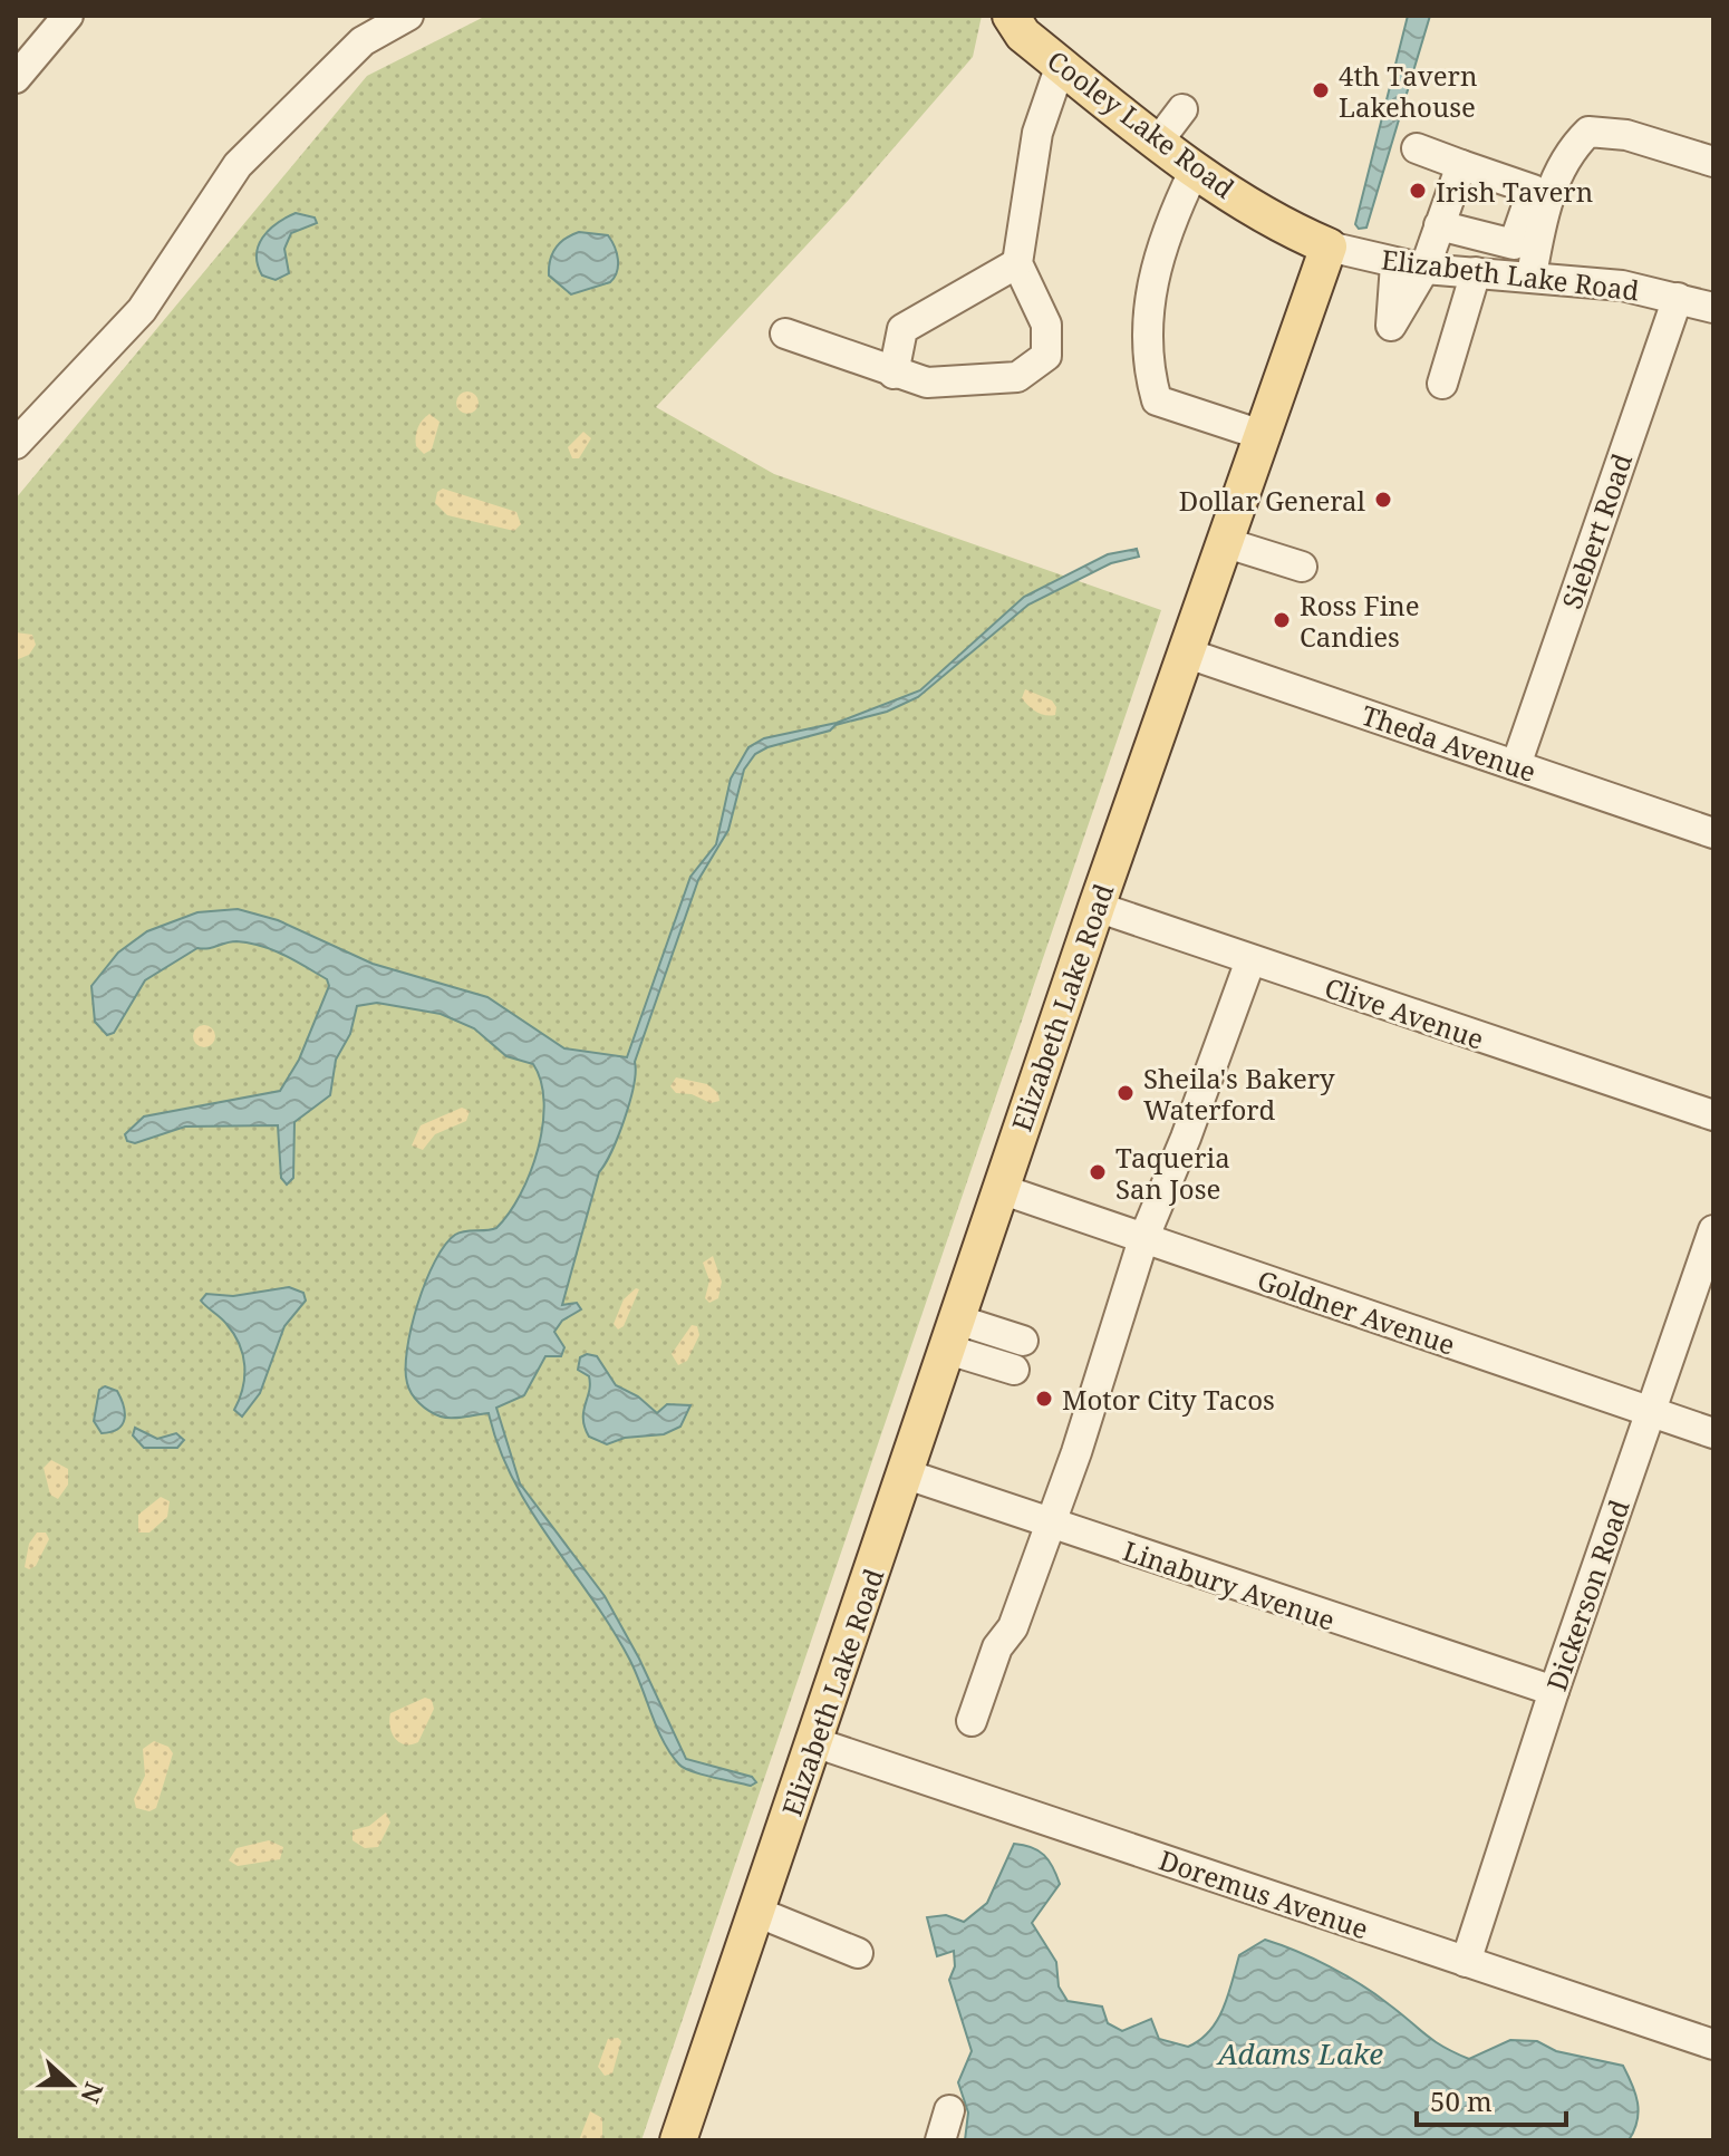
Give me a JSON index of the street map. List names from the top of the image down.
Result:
{
  "streets": {
    "main road": ["Cooley Lake Road", "Elizabeth Lake Road"],
    "street": [
      "Siebert Road",
      "Theda Avenue",
      "Clive Avenue",
      "Goldner Avenue",
      "Linabury Avenue",
      "Dickerson Road",
      "Doremus Avenue"
    ]
  },
  "crossings": [
    ["Cooley Lake Road", "Elizabeth Lake Road"],
    ["Elizabeth Lake Road", "Siebert Road"],
    ["Elizabeth Lake Road", "Theda Avenue"],
    ["Elizabeth Lake Road", "Clive Avenue"],
    ["Elizabeth Lake Road", "Goldner Avenue"],
    ["Elizabeth Lake Road", "Linabury Avenue"],
    ["Elizabeth Lake Road", "Doremus Avenue"],
    ["Siebert Road", "Theda Avenue"],
    ["Goldner Avenue", "Dickerson Road"],
    ["Linabury Avenue", "Dickerson Road"],
    ["Dickerson Road", "Doremus Avenue"]
  ],
  "water": ["Adams Lake"],
  "places": [
    "4th Tavern Lakehouse",
    "Irish Tavern",
    "Dollar General",
    "Ross Fine Candies",
    "Sheila's Bakery Waterford",
    "Taqueria San Jose",
    "Motor City Tacos"
  ],
  "scale_bar": "50 m",
  "north": "right"
}
